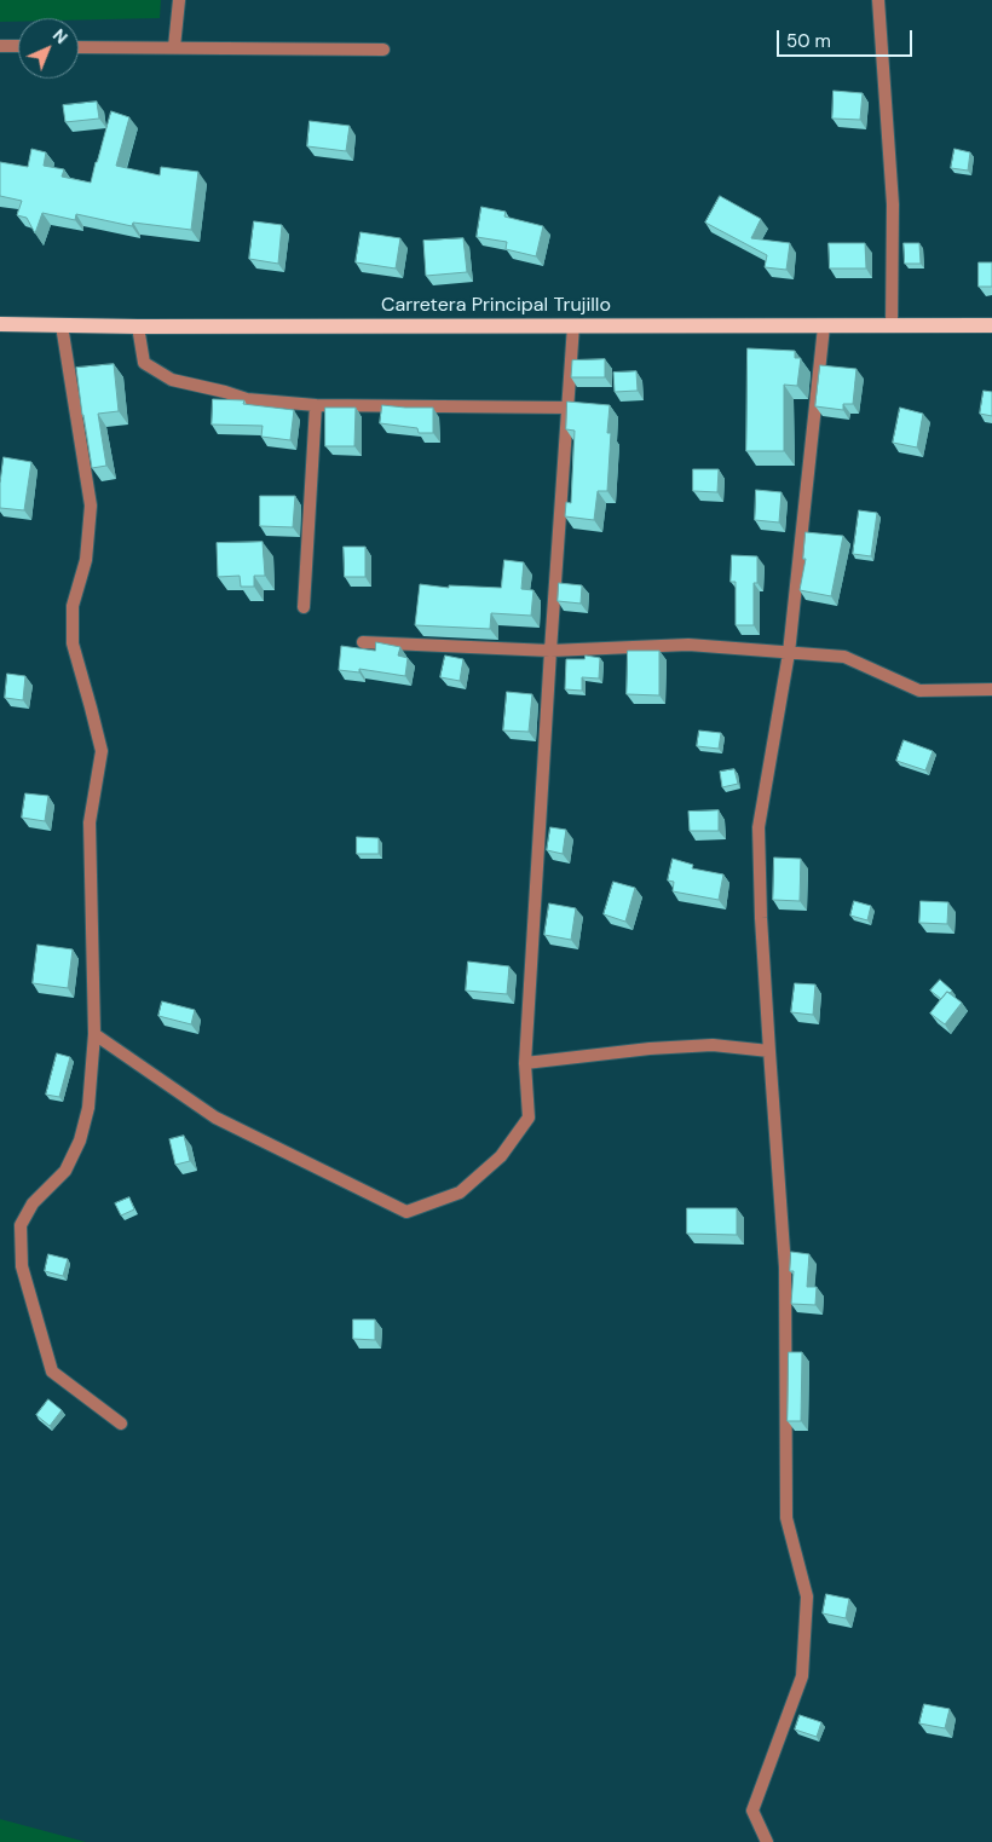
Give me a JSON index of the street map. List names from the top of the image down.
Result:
{
  "streets": {
    "main road": ["Carretera Principal Trujillo"]
  },
  "scale_bar": "50 m",
  "north": "top right"
}
